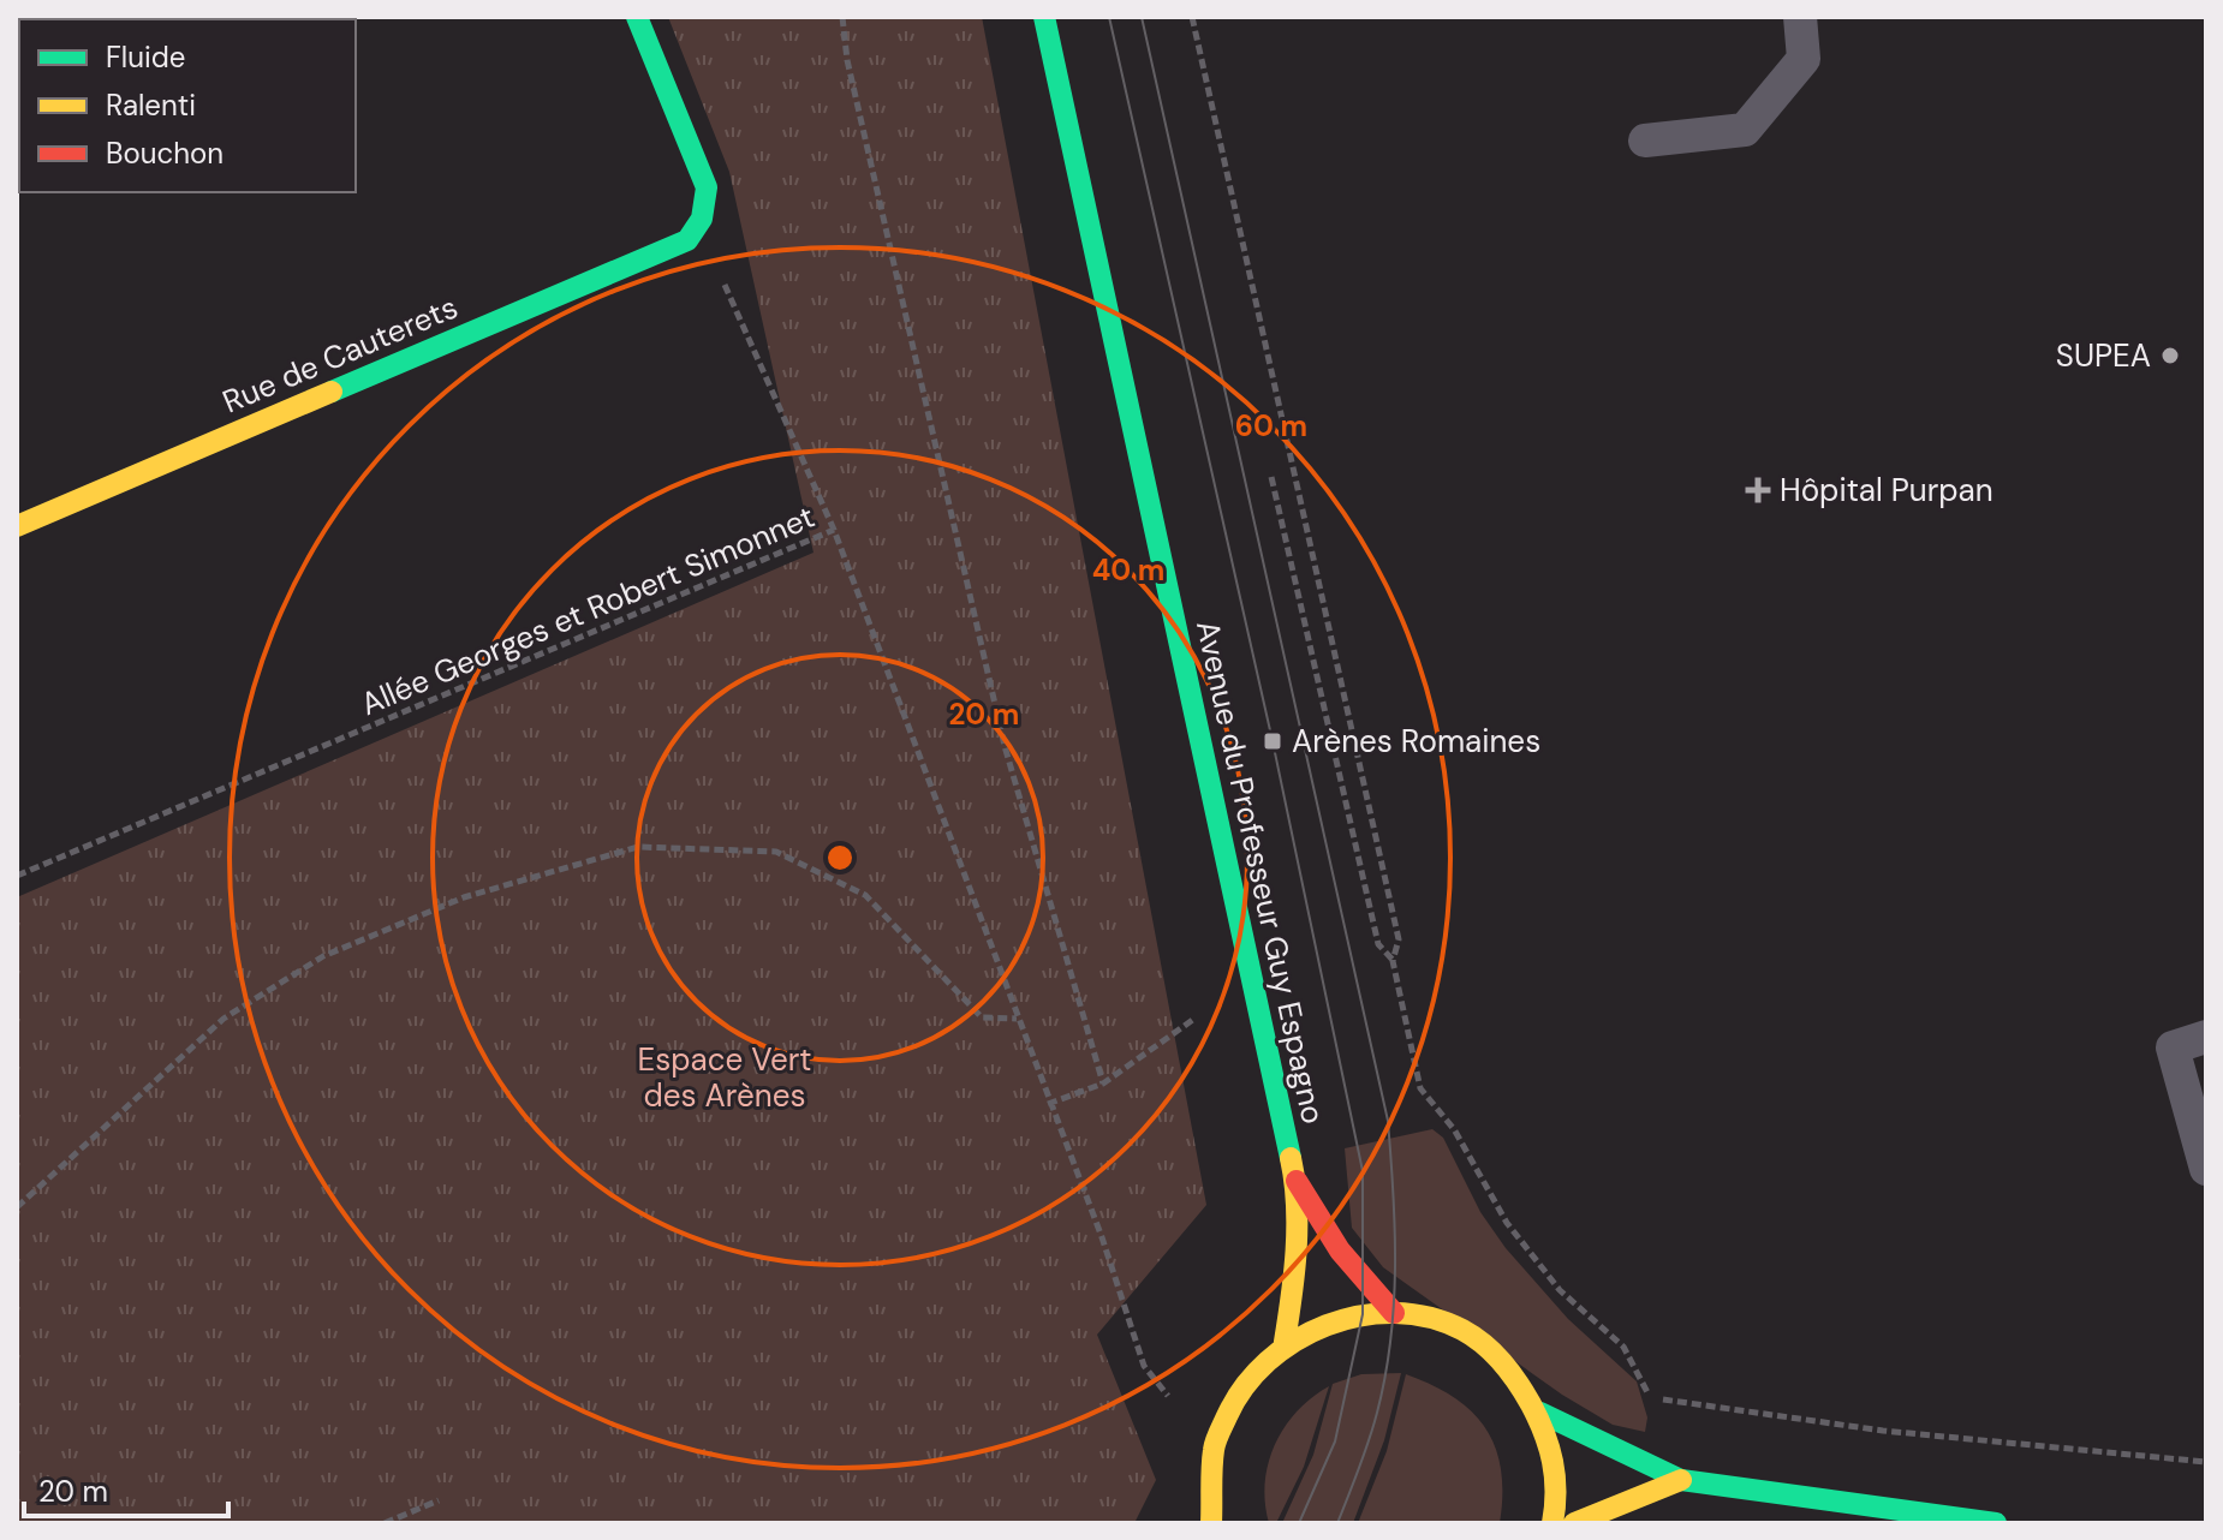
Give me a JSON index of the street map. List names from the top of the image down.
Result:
{
  "streets": {
    "street": ["Rue de Cauterets", "Avenue du Professeur Guy Espagno"],
    "path": ["Allée Georges et Robert Simonnet"]
  },
  "parks": ["Espace Vert des Arènes"],
  "places": {
    "other": ["SUPEA"],
    "health": ["Hôpital Purpan"],
    "transit": ["Arènes Romaines"]
  },
  "legend": ["Fluide", "Ralenti", "Bouchon"],
  "scale_bar": "20 m",
  "rings": ["60 m", "40 m", "20 m"]
}
